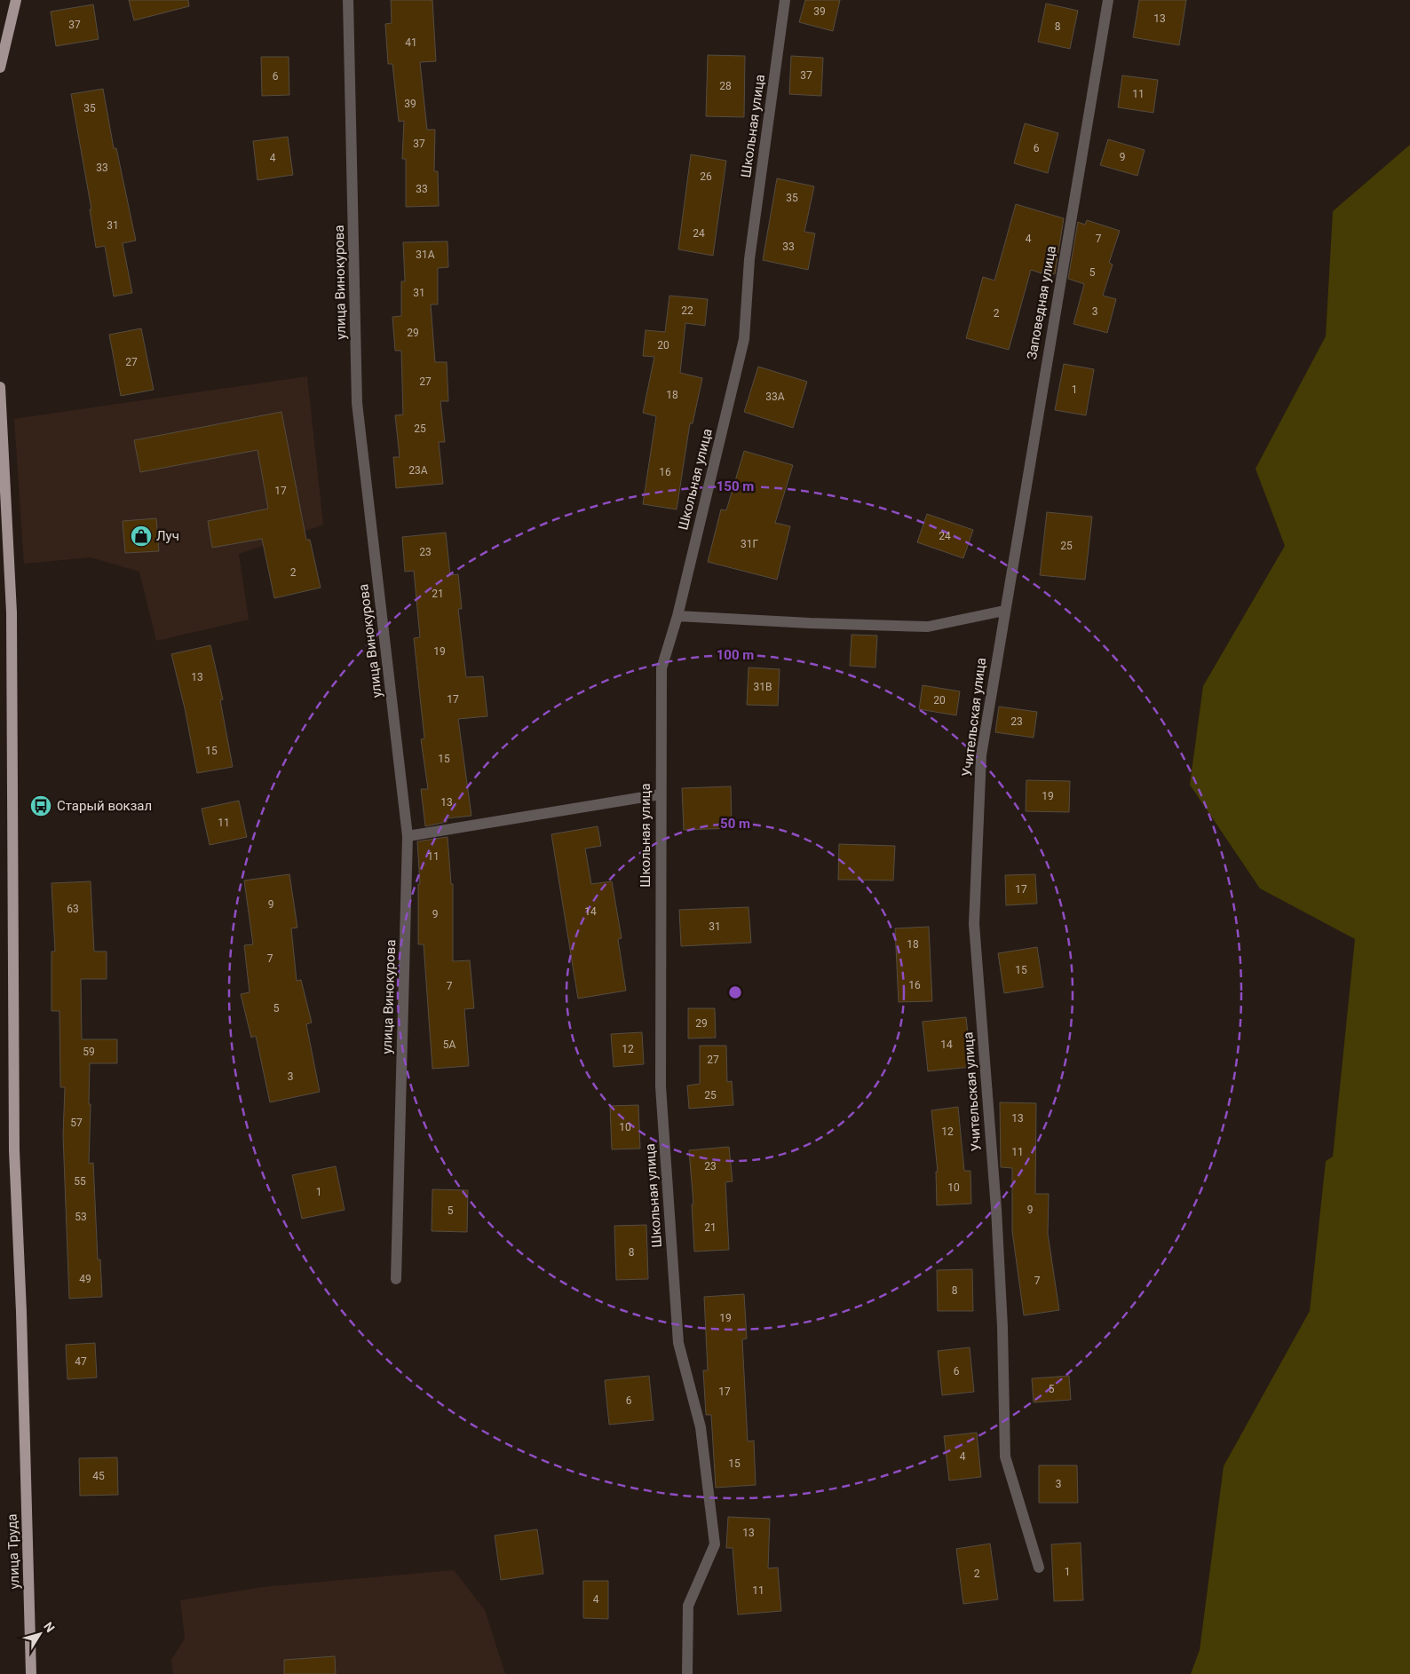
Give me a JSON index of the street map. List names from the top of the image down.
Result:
{
  "streets": {
    "main road": ["улица Труда"],
    "street": [
      "Школьная улица",
      "улица Винокурова",
      "Заповедная улица",
      "Учительская улица"
    ]
  },
  "crossings": [
    ["Заповедная улица", "Учительская улица"]
  ],
  "places": {
    "shop": ["Луч"],
    "bus stop": ["Старый вокзал"]
  },
  "house_numbers": [
    "39",
    "13",
    "37",
    "8",
    "41",
    "37",
    "6",
    "28",
    "11",
    "39",
    "35",
    "37",
    "6",
    "9",
    "4",
    "33",
    "26",
    "33",
    "35",
    "31",
    "24",
    "4",
    "7",
    "33",
    "31А",
    "5",
    "31",
    "22",
    "3",
    "2",
    "29",
    "20",
    "27",
    "27",
    "1",
    "18",
    "33А",
    "25",
    "23А",
    "16",
    "17",
    "24",
    "31Г",
    "25",
    "23",
    "2",
    "21",
    "19",
    "13",
    "31В",
    "17",
    "20",
    "23",
    "15",
    "15",
    "19",
    "13",
    "11",
    "11",
    "17",
    "9",
    "63",
    "14",
    "9",
    "31",
    "18",
    "7",
    "15",
    "16",
    "7",
    "5",
    "29",
    "5А",
    "14",
    "12",
    "59",
    "27",
    "3",
    "25",
    "13",
    "57",
    "10",
    "12",
    "11",
    "23",
    "55",
    "10",
    "1",
    "9",
    "5",
    "53",
    "21",
    "8",
    "49",
    "7",
    "8",
    "19",
    "47",
    "6",
    "5",
    "17",
    "6",
    "4",
    "15",
    "45",
    "3",
    "13",
    "1",
    "2",
    "11",
    "4"
  ],
  "north": "top right",
  "rings": ["150 m", "100 m", "50 m"]
}
